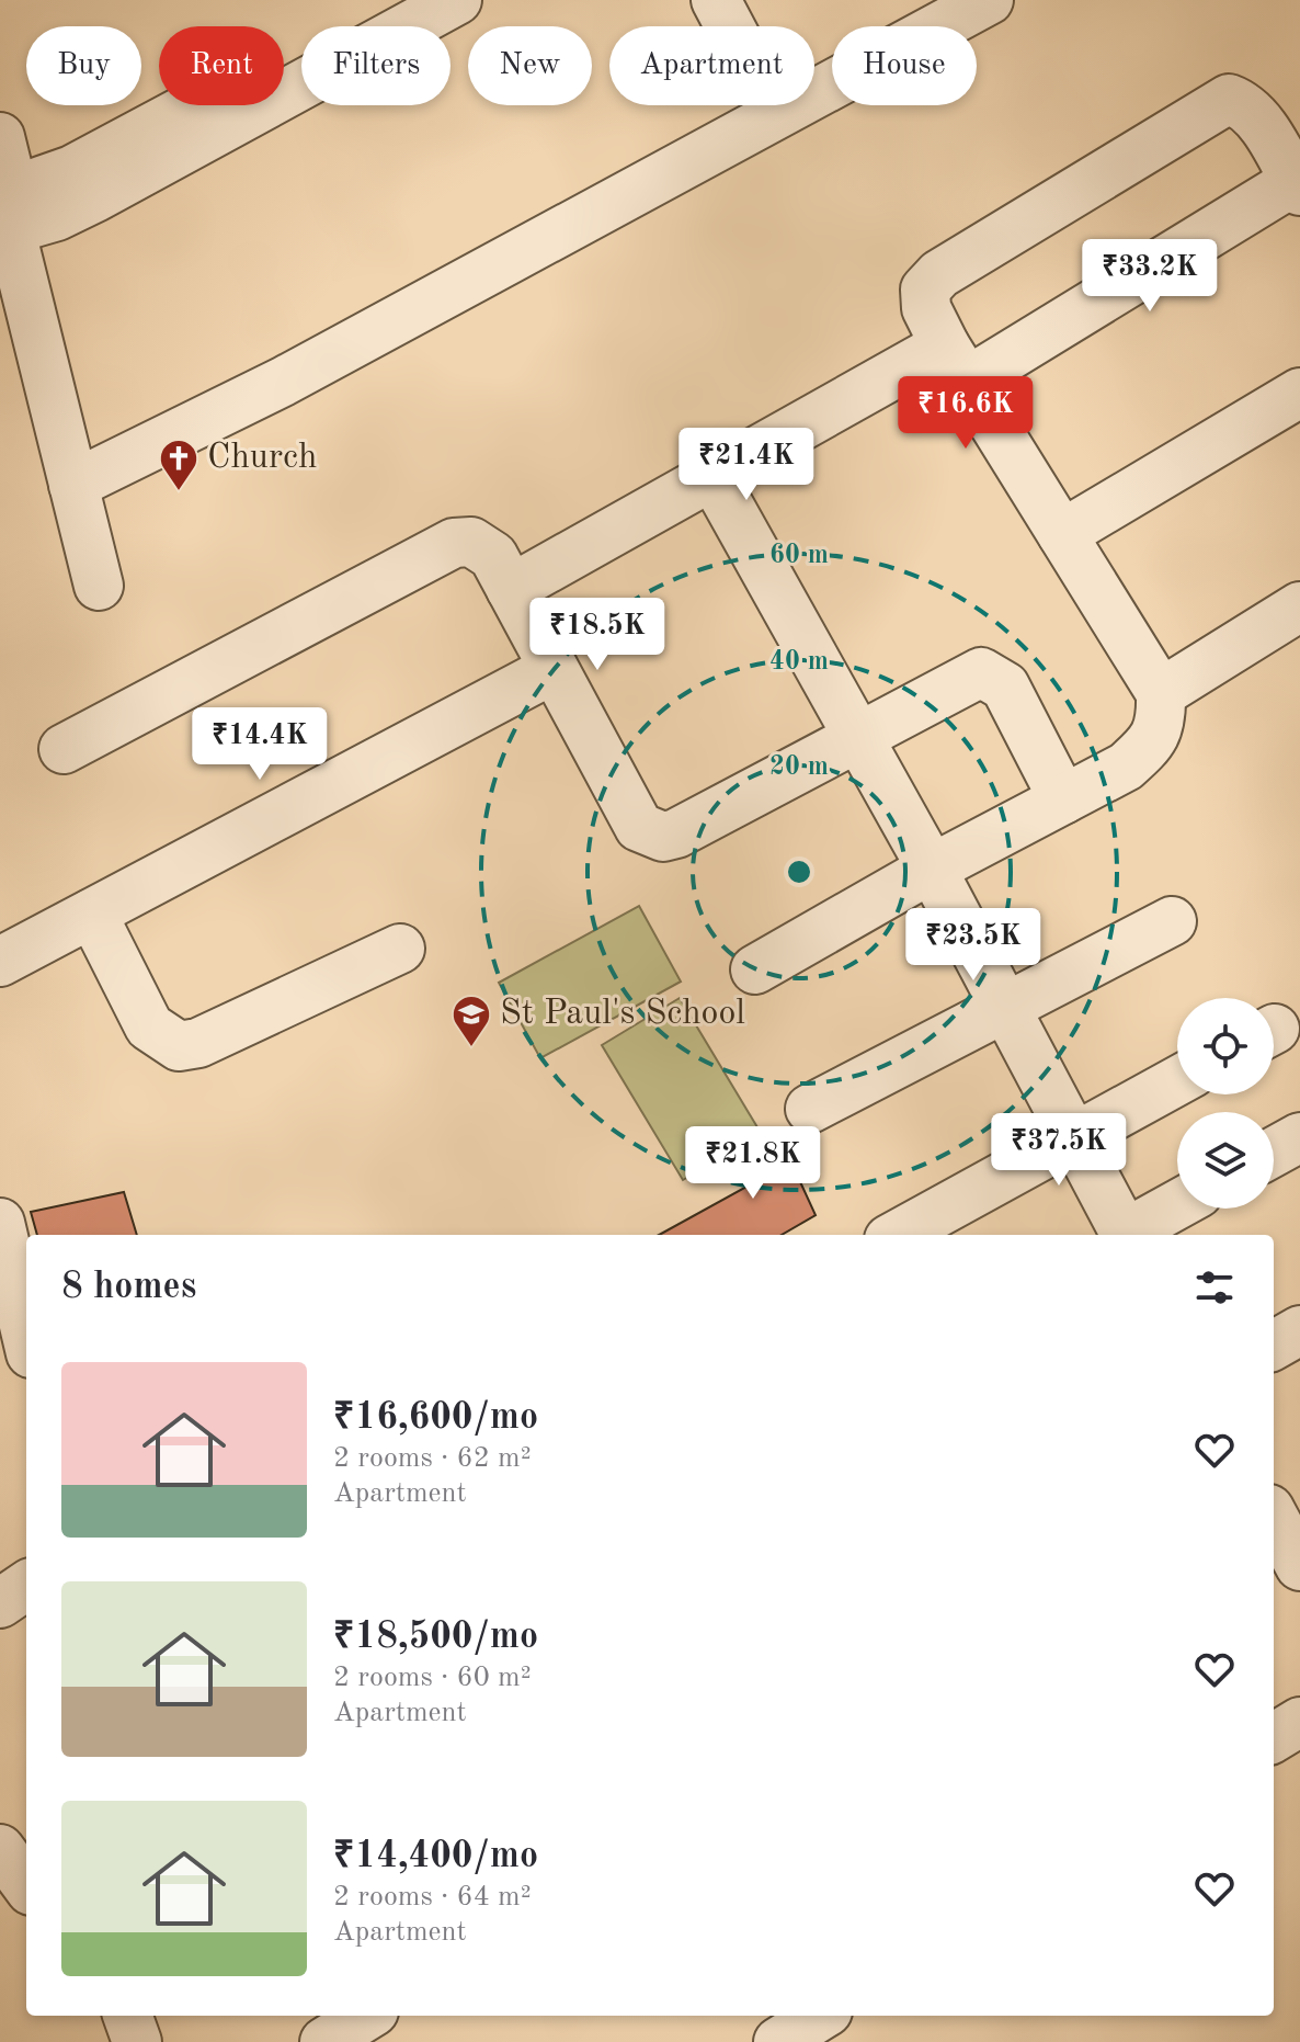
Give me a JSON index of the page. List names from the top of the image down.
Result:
{
  "places": {
    "church": ["Church"],
    "school or university": ["St Paul's School"]
  },
  "page": {
    "chip": [
      "Buy",
      "Rent",
      "Filters",
      "New",
      "Apartment",
      "House"
    ],
    "price": [
      "₹33.2K",
      "₹16.6K",
      "₹21.4K",
      "₹18.5K",
      "₹14.4K",
      "₹23.5K",
      "₹37.5K",
      "₹21.8K"
    ],
    "heading": "8 homes",
    "list": [
      {
        "name": "₹16,600/mo",
        "note": "2 rooms · 62 m² · Apartment"
      },
      {
        "name": "₹18,500/mo",
        "note": "2 rooms · 60 m² · Apartment"
      },
      {
        "name": "₹14,400/mo",
        "note": "2 rooms · 64 m² · Apartment"
      }
    ]
  },
  "rings": ["60 m", "40 m", "20 m"]
}
